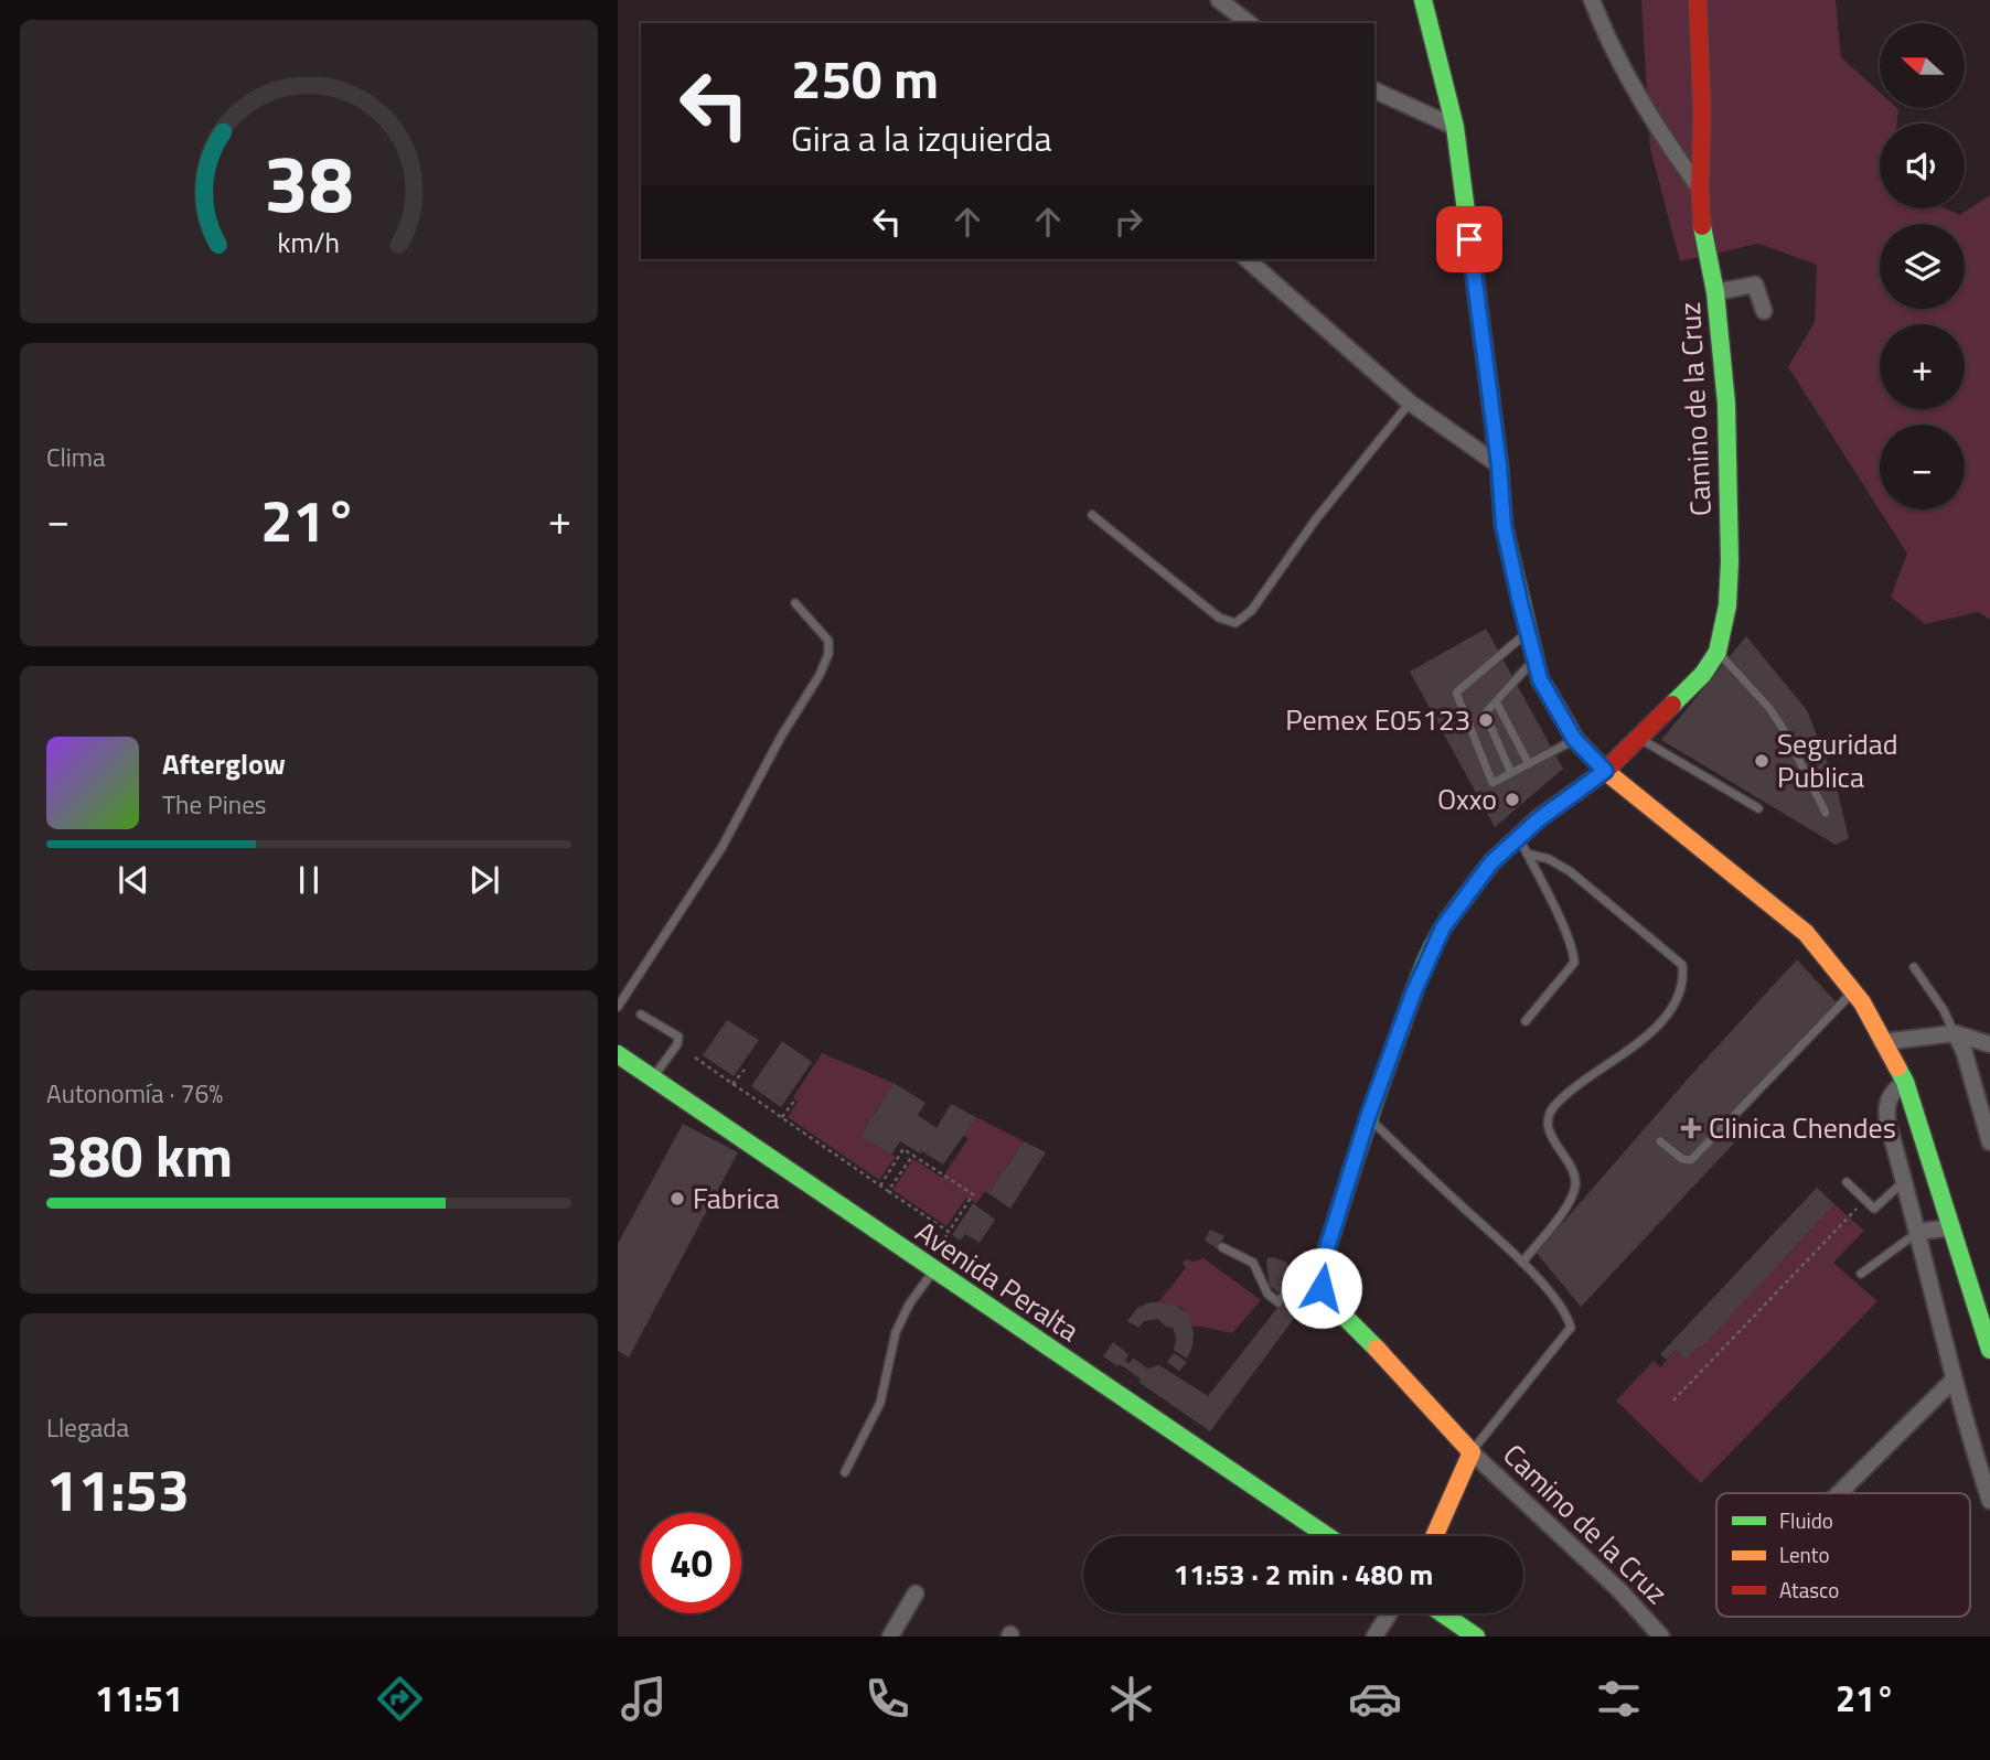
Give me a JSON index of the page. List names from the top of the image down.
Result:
{
  "streets": {
    "street": ["Camino de la Cruz", "Avenida Peralta"]
  },
  "places": {
    "other": [
      "Pemex E05123",
      "Seguridad Publica",
      "Oxxo",
      "Fabrica"
    ],
    "health": ["Clinica Chendes"]
  },
  "legend": ["Fluido", "Lento", "Atasco"],
  "north": "left",
  "page": {
    "map_buttons": ["+", "−"],
    "turn": ["250 m", "Gira a la izquierda"],
    "tile": [
      "Clima",
      ["Autonomía · 76%", "380 km"],
      ["Llegada", "11:53"]
    ],
    "heat": ["−", "21°", "+"],
    "song": ["Afterglow", "The Pines"],
    "limit": "40",
    "trip": "11:53 · 2 min · 480 m",
    "tabs": ["11:51", "21°"],
    "gauge": ["38", "km/h"]
  }
}
